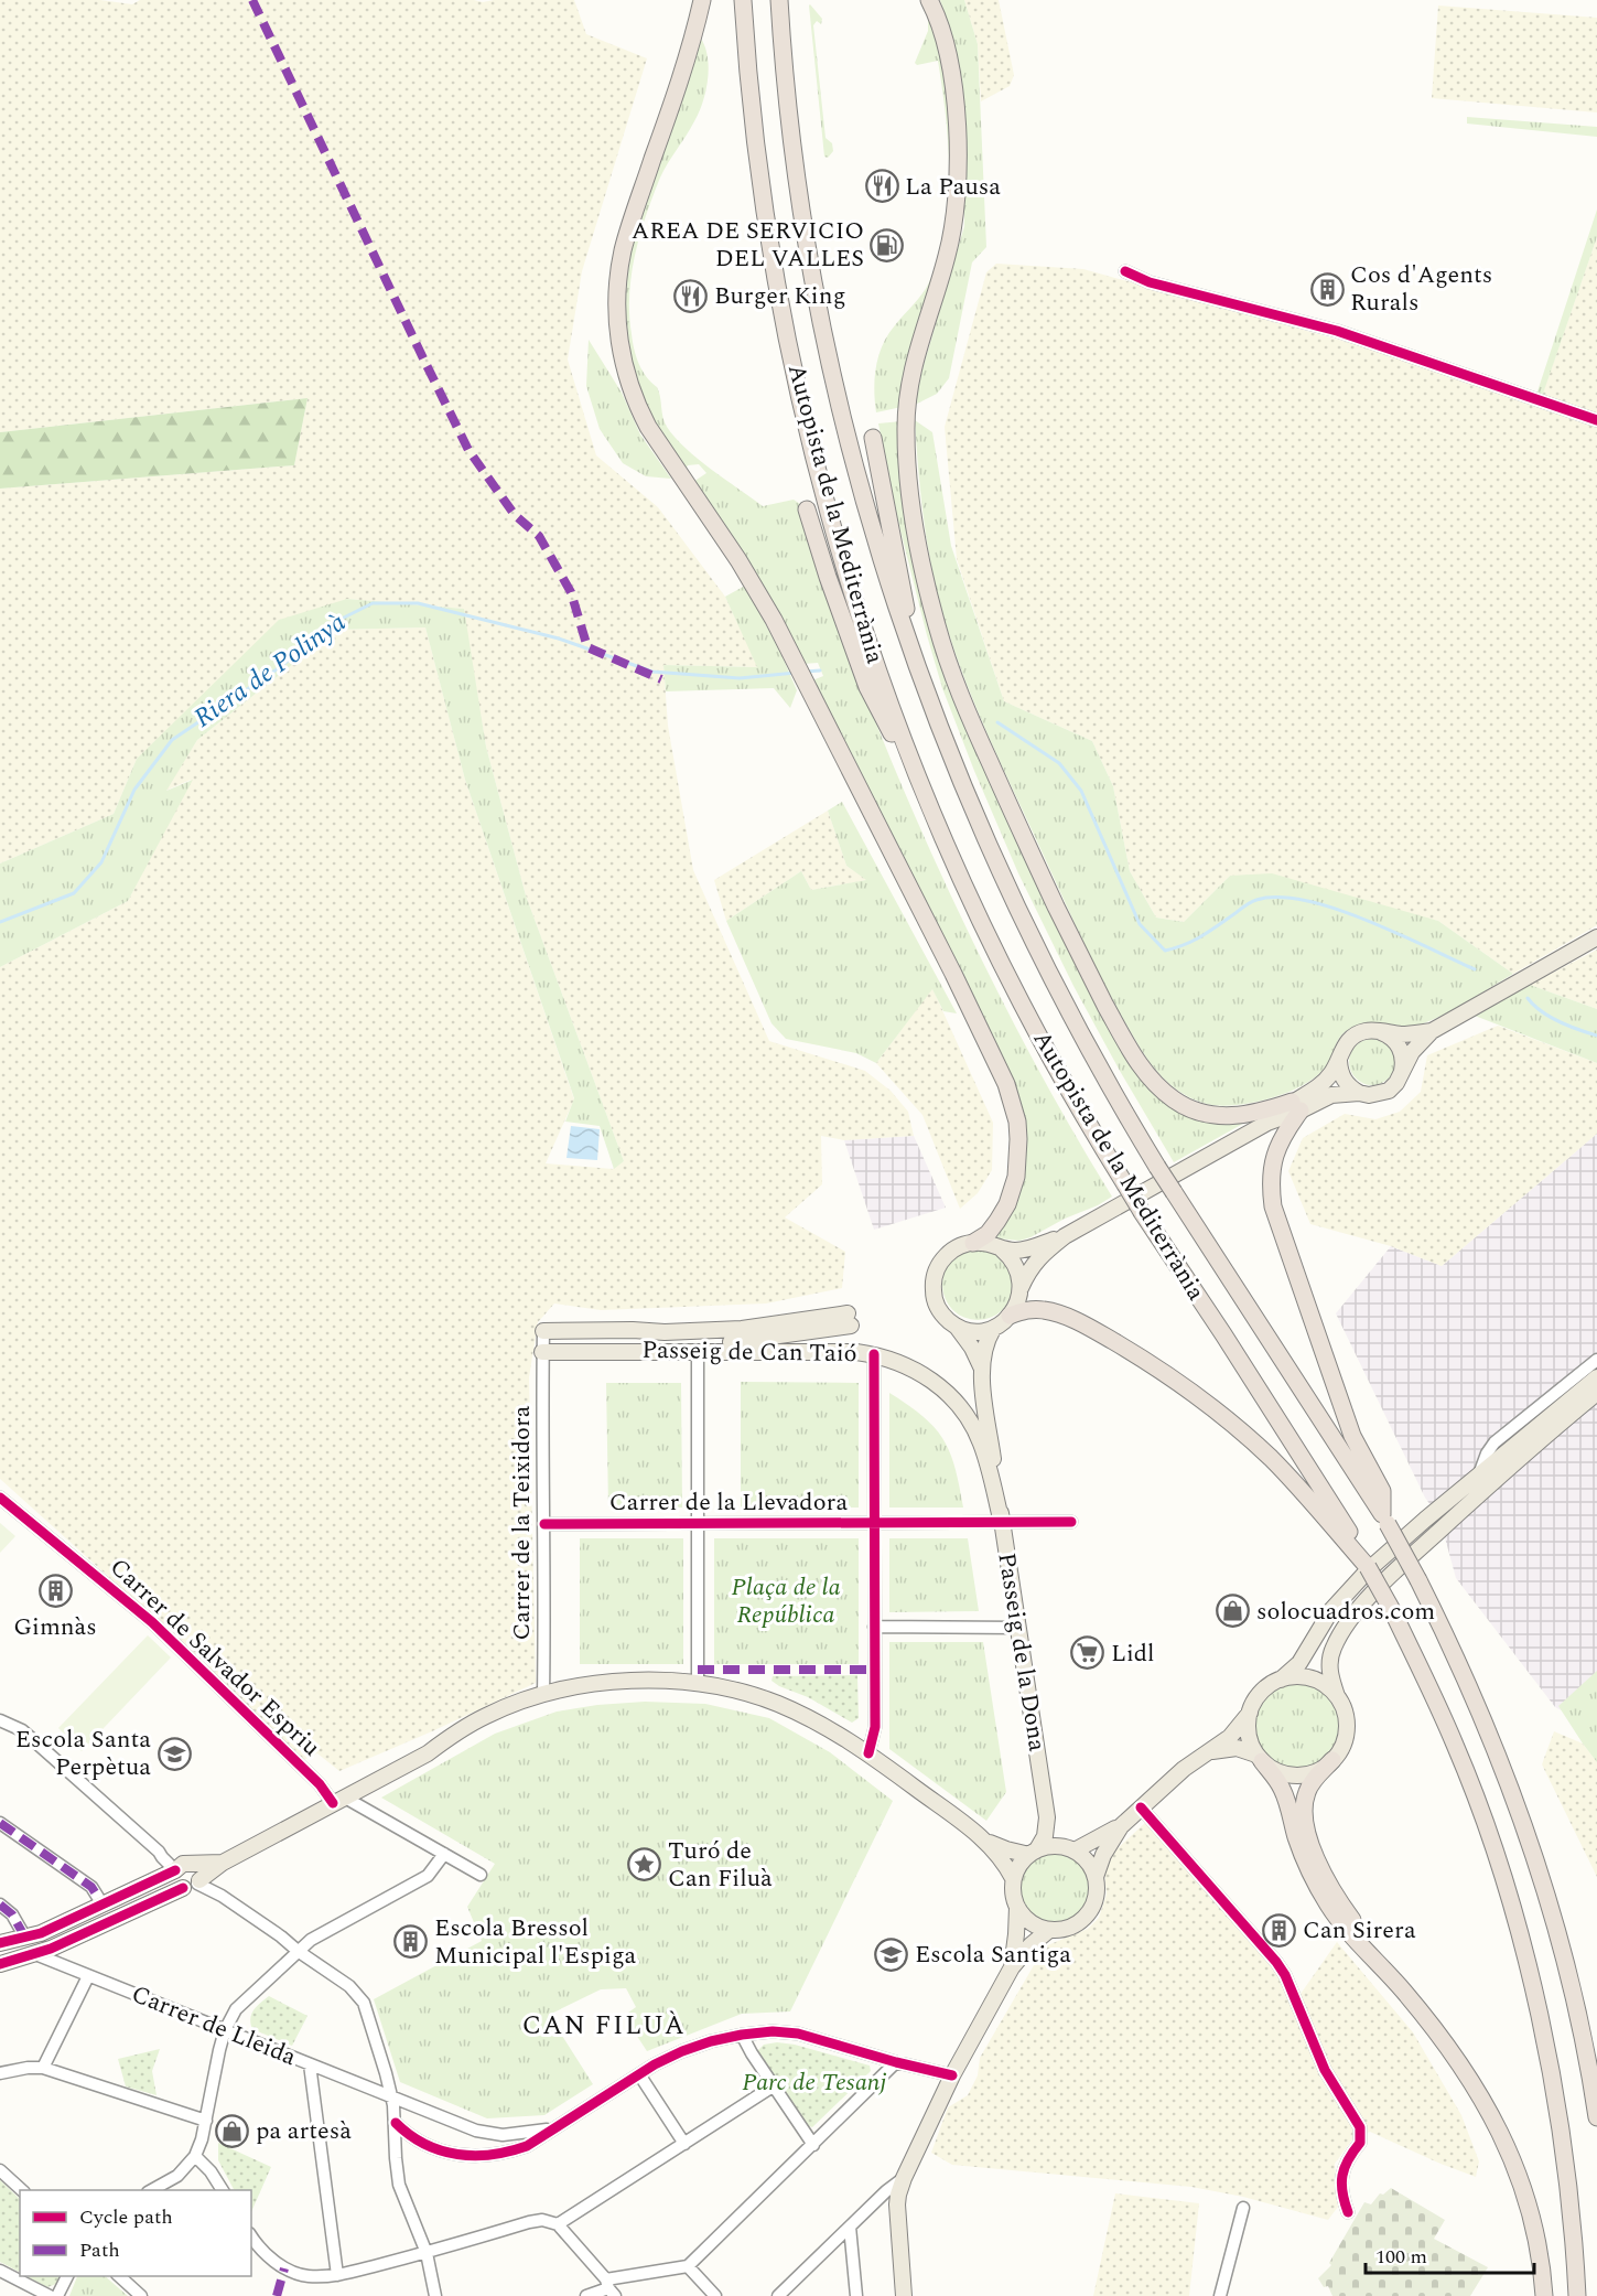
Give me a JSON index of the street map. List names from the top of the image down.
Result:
{
  "streets": {
    "highway": ["Autopista de la Mediterrània"],
    "main road": ["Passeig de Can Taió", "Passeig de la Dona"],
    "street": [
      "Carrer de la Llevadora",
      "Carrer de la Teixidora",
      "Carrer de Salvador Espriu",
      "Carrer de Lleida"
    ]
  },
  "crossings": [
    ["Passeig de Can Taió", "Carrer de la Llevadora"],
    ["Passeig de Can Taió", "Carrer de la Teixidora"],
    ["Passeig de Can Taió", "Passeig de la Dona"],
    ["Carrer de la Llevadora", "Carrer de la Teixidora"],
    ["Carrer de la Llevadora", "Passeig de la Dona"]
  ],
  "districts": ["CAN FILUÀ"],
  "water": ["Riera de Polinyà"],
  "parks": ["Plaça de la República", "Parc de Tesanj"],
  "places": {
    "restaurant": ["La Pausa", "Burger King"],
    "fuel station": ["AREA DE SERVICIO DEL VALLES"],
    "building": [
      "Cos d'Agents Rurals",
      "Gimnàs",
      "Can Sirera",
      "Escola Bressol Municipal l'Espiga"
    ],
    "shop": ["solocuadros.com", "pa artesà"],
    "supermarket": ["Lidl"],
    "school or university": ["Escola Santa Perpètua", "Escola Santiga"],
    "place": ["Turó de Can Filuà"]
  },
  "legend": ["Cycle path", "Path"],
  "scale_bar": "100 m"
}
